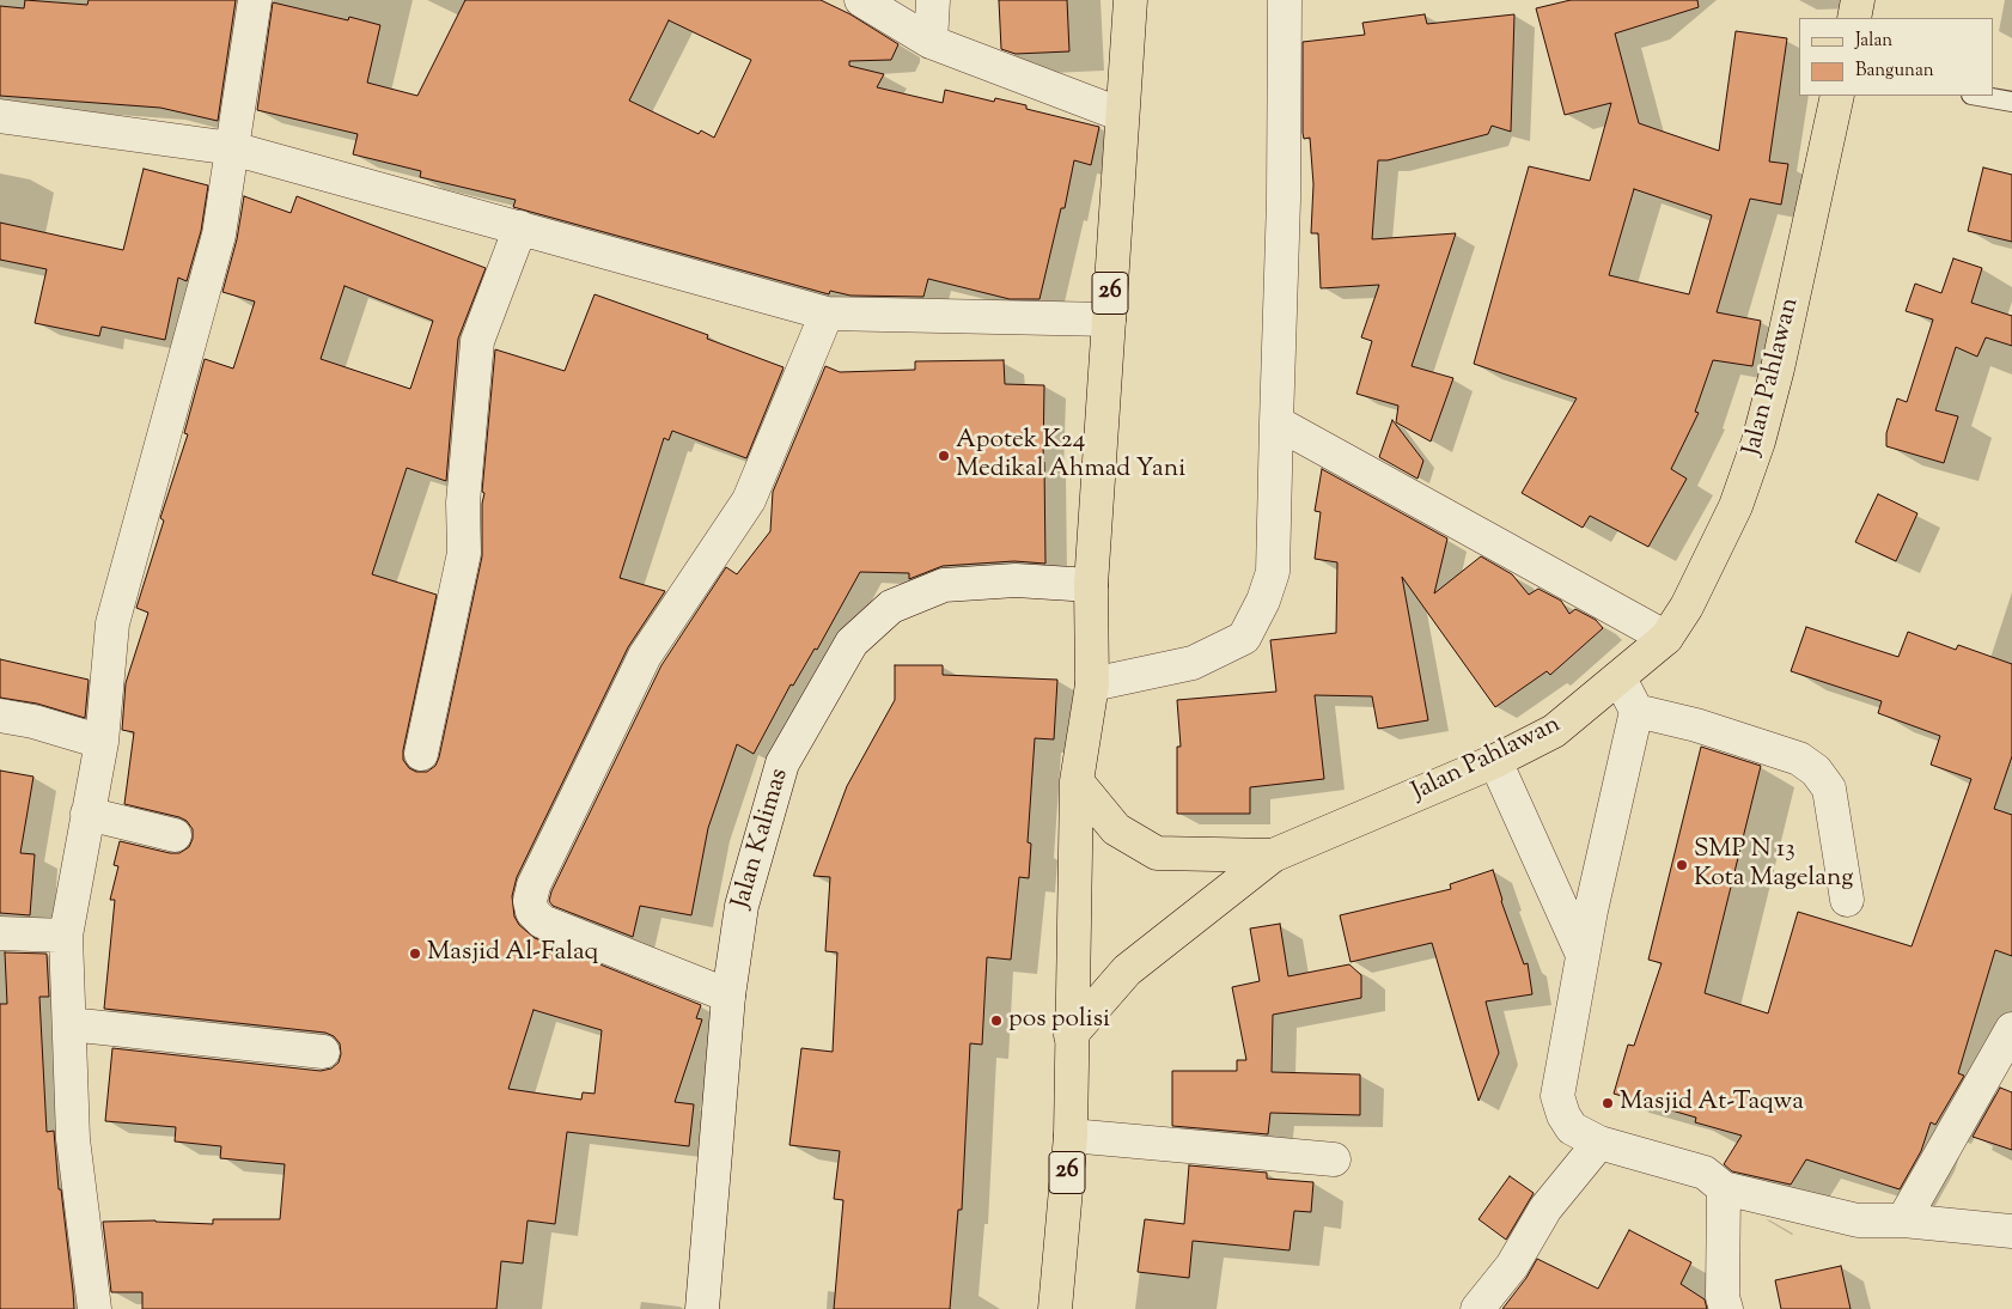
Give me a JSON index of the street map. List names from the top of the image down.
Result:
{
  "streets": {
    "main road": ["26", "Jalan Pahlawan"],
    "street": ["Jalan Kalimas"]
  },
  "crossings": [
    ["26", "Jalan Pahlawan"],
    ["26", "Jalan Kalimas"]
  ],
  "places": [
    "Apotek K24 Medikal Ahmad Yani",
    "SMP N 13 Kota Magelang",
    "Masjid Al-Falaq",
    "pos polisi",
    "Masjid At-Taqwa"
  ],
  "legend": ["Jalan", "Bangunan"]
}
